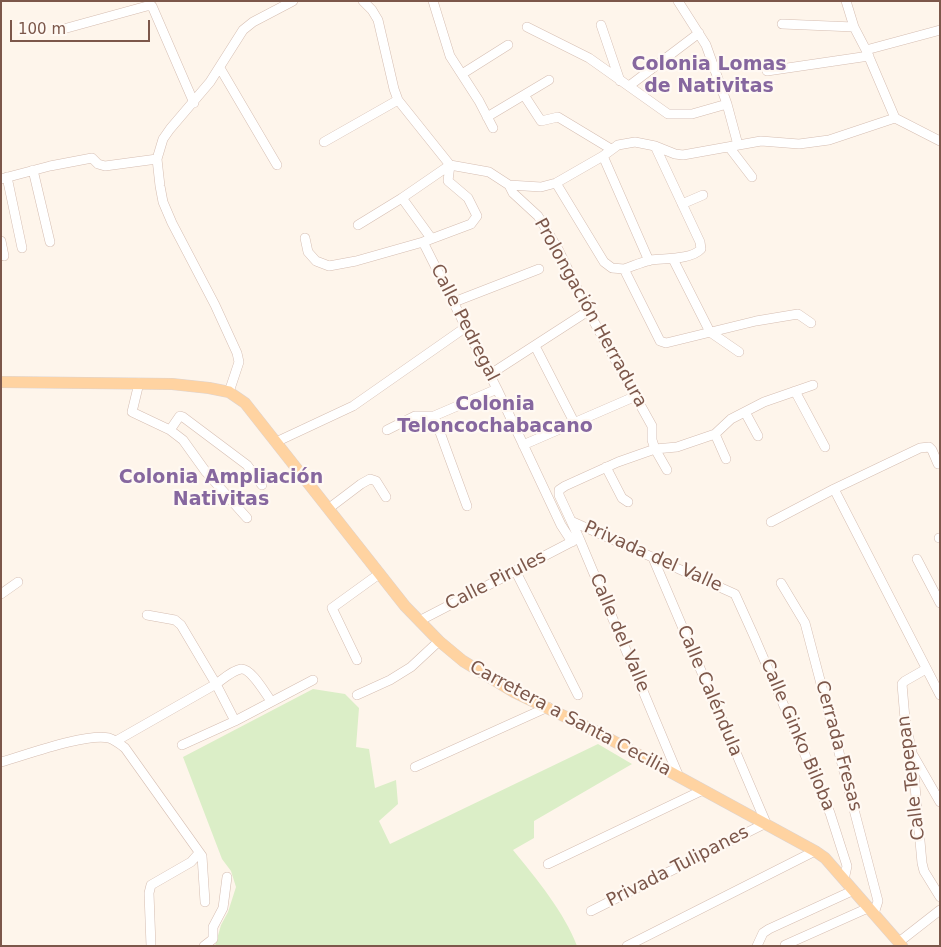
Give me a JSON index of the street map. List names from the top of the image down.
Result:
{
  "streets": {
    "main road": ["Carretera a Santa Cecilia"],
    "street": [
      "Prolongación Herradura",
      "Calle Pedregal",
      "Privada del Valle",
      "Calle Pirules",
      "Calle del Valle",
      "Calle Caléndula",
      "Calle Ginko Biloba",
      "Cerrada Fresas",
      "Calle Tepepan",
      "Privada Tulipanes"
    ]
  },
  "crossings": [
    ["Calle Pedregal", "Calle Pirules"],
    ["Calle Pedregal", "Calle del Valle"],
    ["Privada del Valle", "Calle del Valle"],
    ["Privada del Valle", "Calle Caléndula"],
    ["Privada del Valle", "Calle Ginko Biloba"],
    ["Calle Pirules", "Calle del Valle"],
    ["Calle Pirules", "Carretera a Santa Cecilia"],
    ["Calle del Valle", "Carretera a Santa Cecilia"],
    ["Calle Caléndula", "Carretera a Santa Cecilia"],
    ["Calle Caléndula", "Privada Tulipanes"],
    ["Carretera a Santa Cecilia", "Calle Ginko Biloba"],
    ["Carretera a Santa Cecilia", "Cerrada Fresas"],
    ["Carretera a Santa Cecilia", "Privada Tulipanes"]
  ],
  "districts": ["Colonia Lomas de Nativitas", "Colonia Teloncochabacano", "Colonia Ampliación Nativitas"],
  "scale_bar": "100 m"
}
